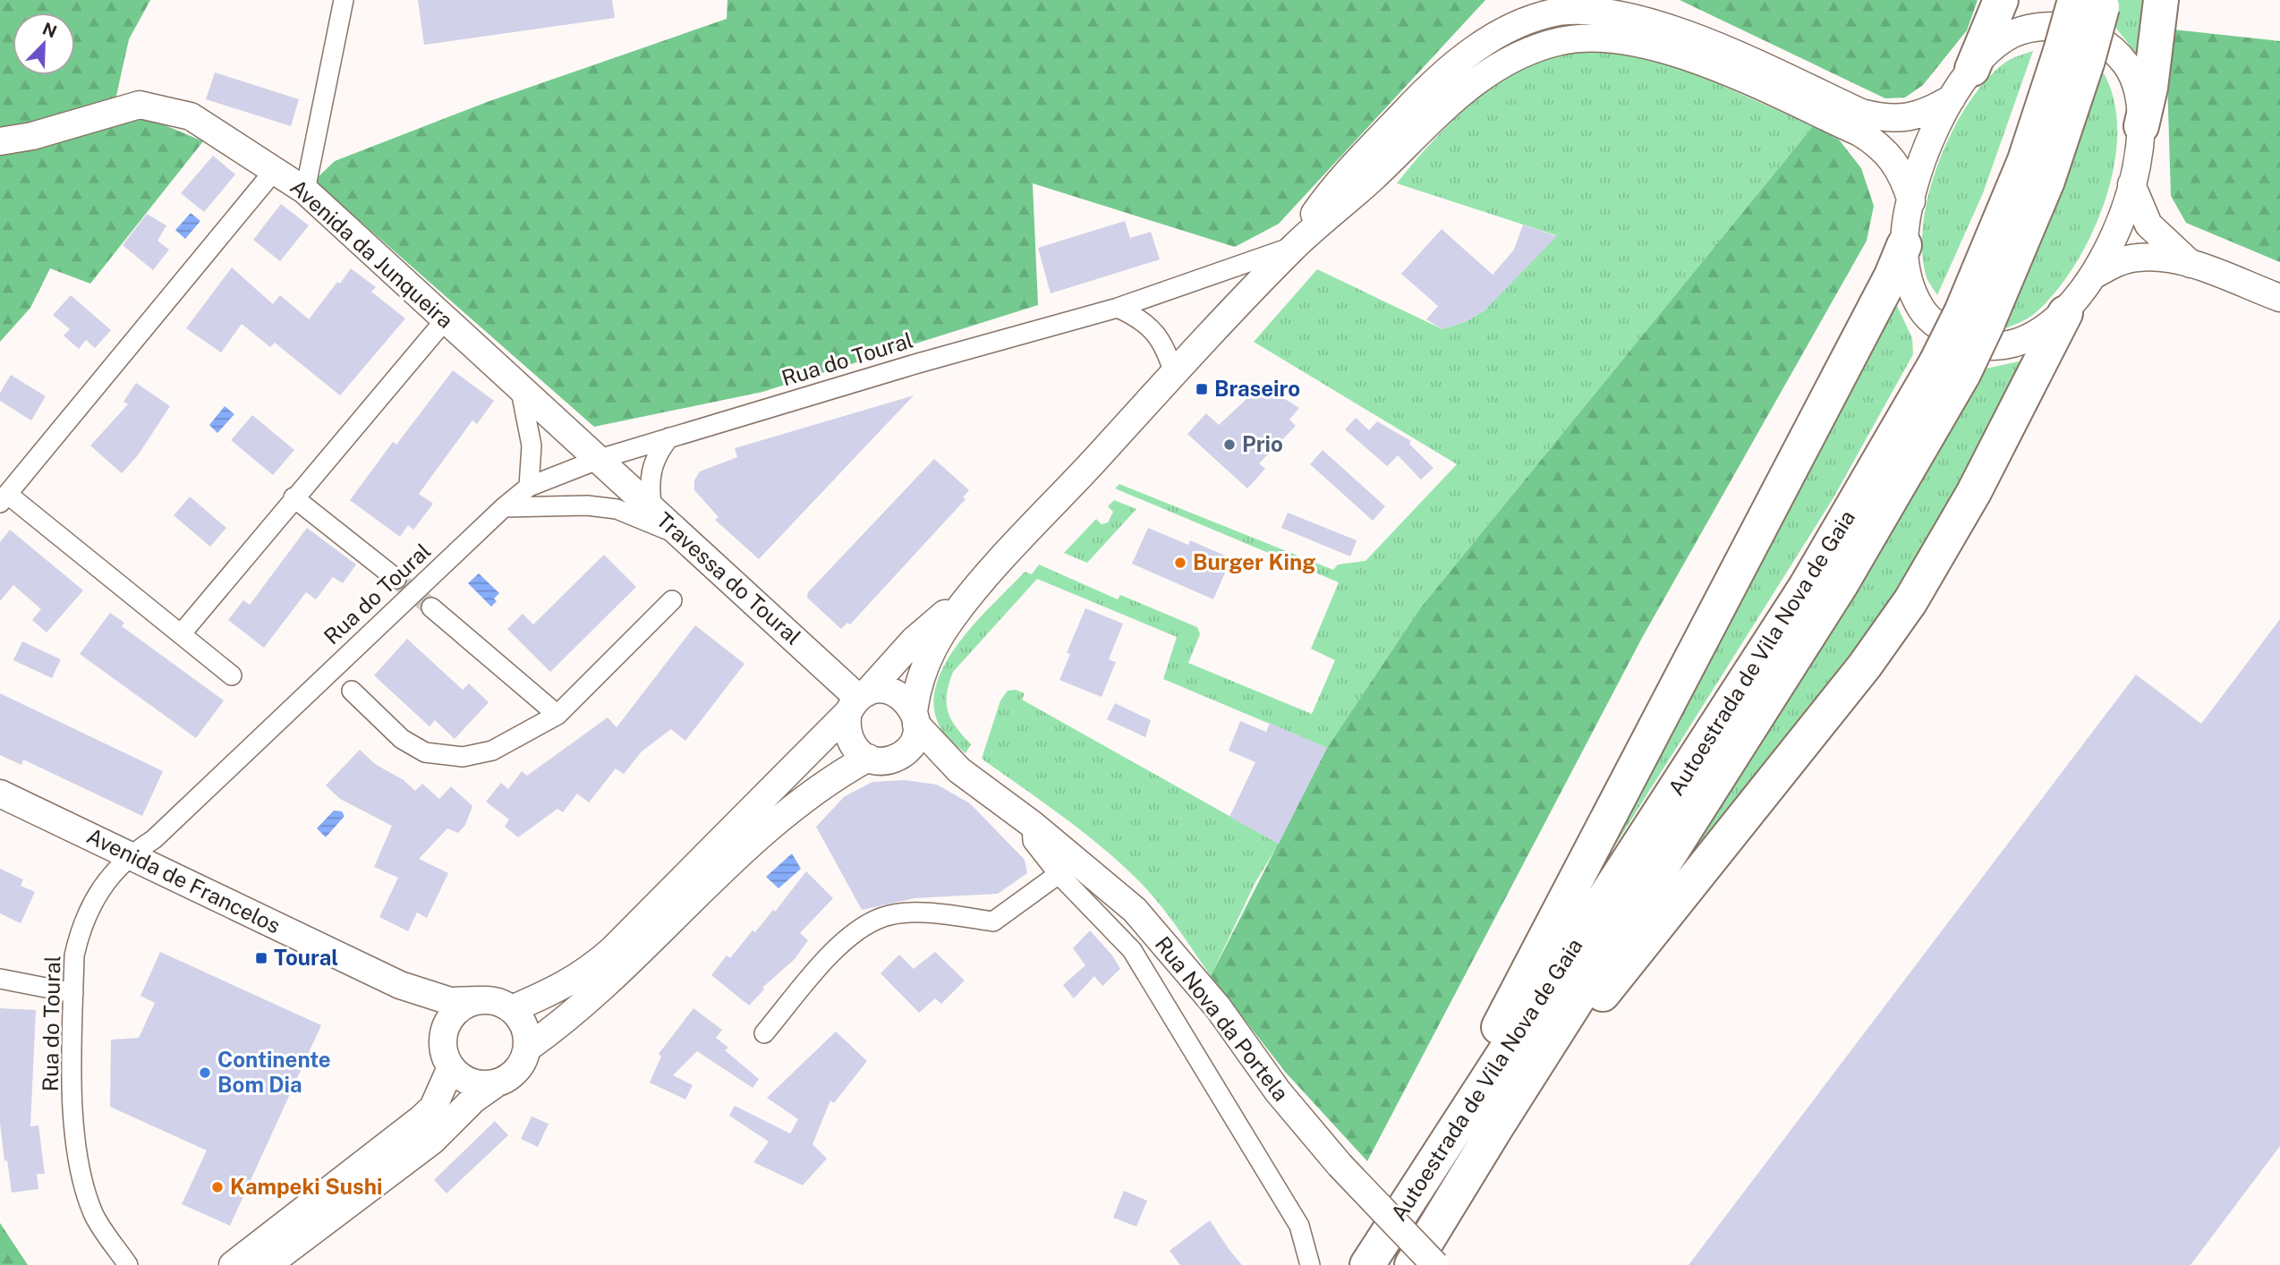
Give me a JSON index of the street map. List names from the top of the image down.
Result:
{
  "streets": {
    "highway": ["Autoestrada de Vila Nova de Gaia"],
    "main road": [
      "Avenida da Junqueira",
      "Travessa do Toural",
      "Avenida de Francelos",
      "Rua Nova da Portela"
    ],
    "street": ["Rua do Toural"]
  },
  "crossings": [
    ["Avenida da Junqueira", "Rua do Toural"],
    ["Avenida da Junqueira", "Travessa do Toural"],
    ["Rua do Toural", "Travessa do Toural"],
    ["Rua do Toural", "Avenida de Francelos"],
    ["Travessa do Toural", "Rua Nova da Portela"]
  ],
  "places": {
    "transit": ["Braseiro", "Toural"],
    "other": [
      "Prio",
      "Burger King",
      "Continente Bom Dia",
      "Kampeki Sushi"
    ]
  },
  "north": "top right"
}
